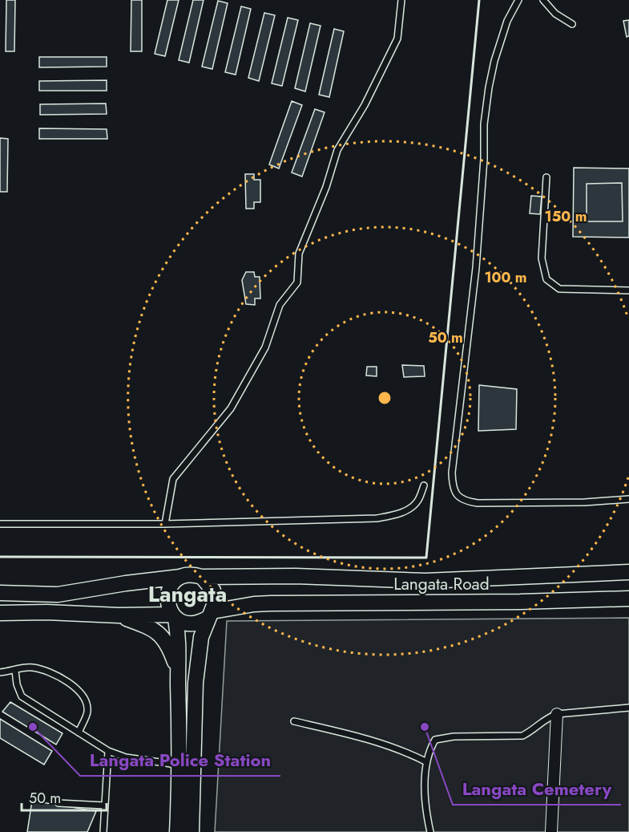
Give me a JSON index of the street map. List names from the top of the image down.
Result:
{
  "streets": {
    "main road": ["Langata Road"]
  },
  "districts": ["Langata"],
  "places": ["Langata Police Station", "Langata Cemetery"],
  "scale_bar": "50 m",
  "rings": ["150 m", "100 m", "50 m"]
}
